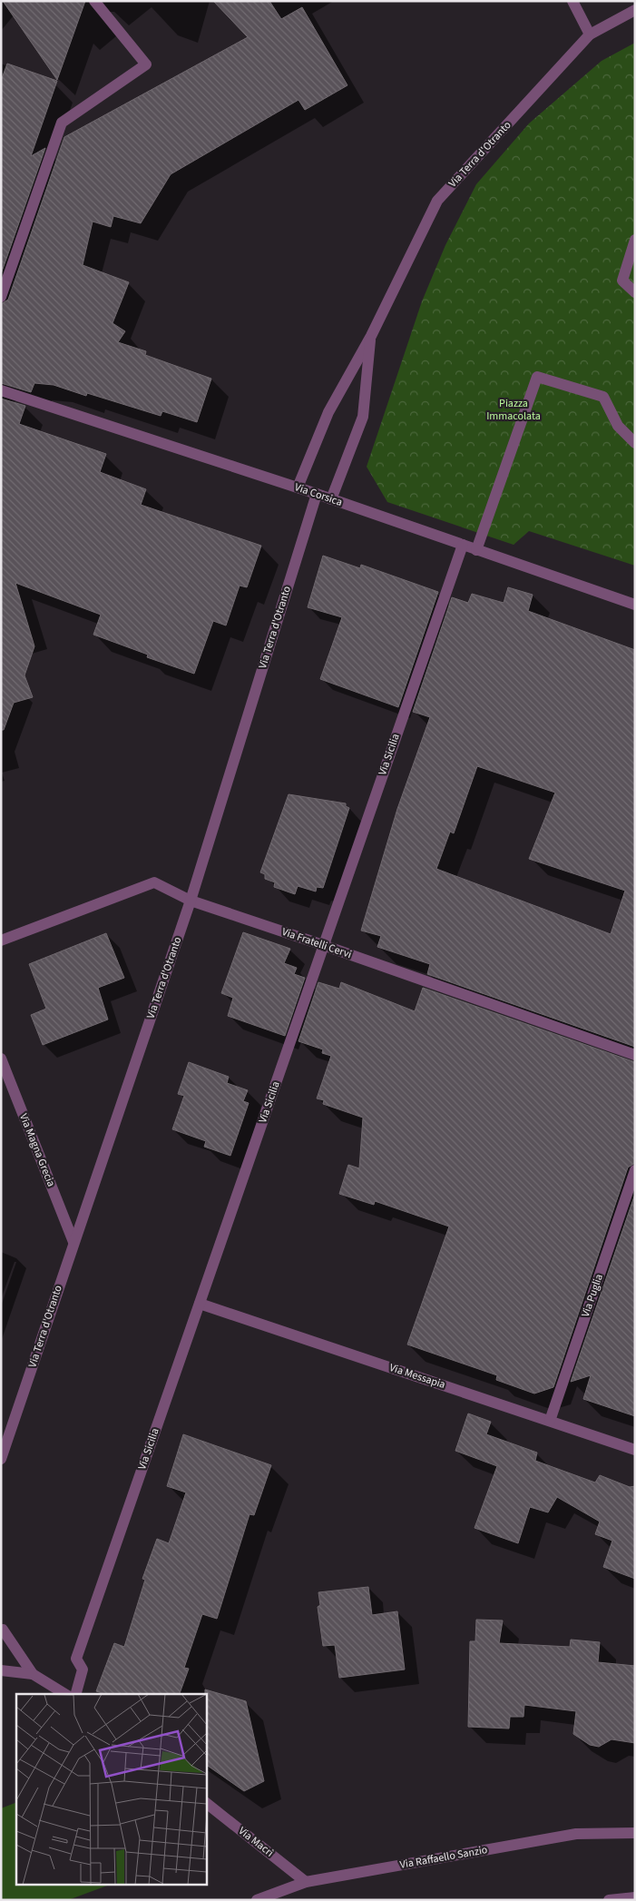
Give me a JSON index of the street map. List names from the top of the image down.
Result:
{
  "streets": {
    "street": [
      "Via Terra d'Otranto",
      "Via Corsica",
      "Via Sicilia",
      "Via Fratelli Cervi",
      "Via Magna Grecia",
      "Via Puglia",
      "Via Messapia",
      "Via Macrì",
      "Via Raffaello Sanzio"
    ]
  },
  "crossings": [
    ["Via Terra d'Otranto", "Via Corsica"],
    ["Via Terra d'Otranto", "Via Fratelli Cervi"],
    ["Via Terra d'Otranto", "Via Magna Grecia"],
    ["Via Corsica", "Via Sicilia"],
    ["Via Sicilia", "Via Fratelli Cervi"],
    ["Via Sicilia", "Via Messapia"],
    ["Via Puglia", "Via Messapia"],
    ["Via Macrì", "Via Raffaello Sanzio"]
  ],
  "parks": ["Piazza Immacolata"]
}
